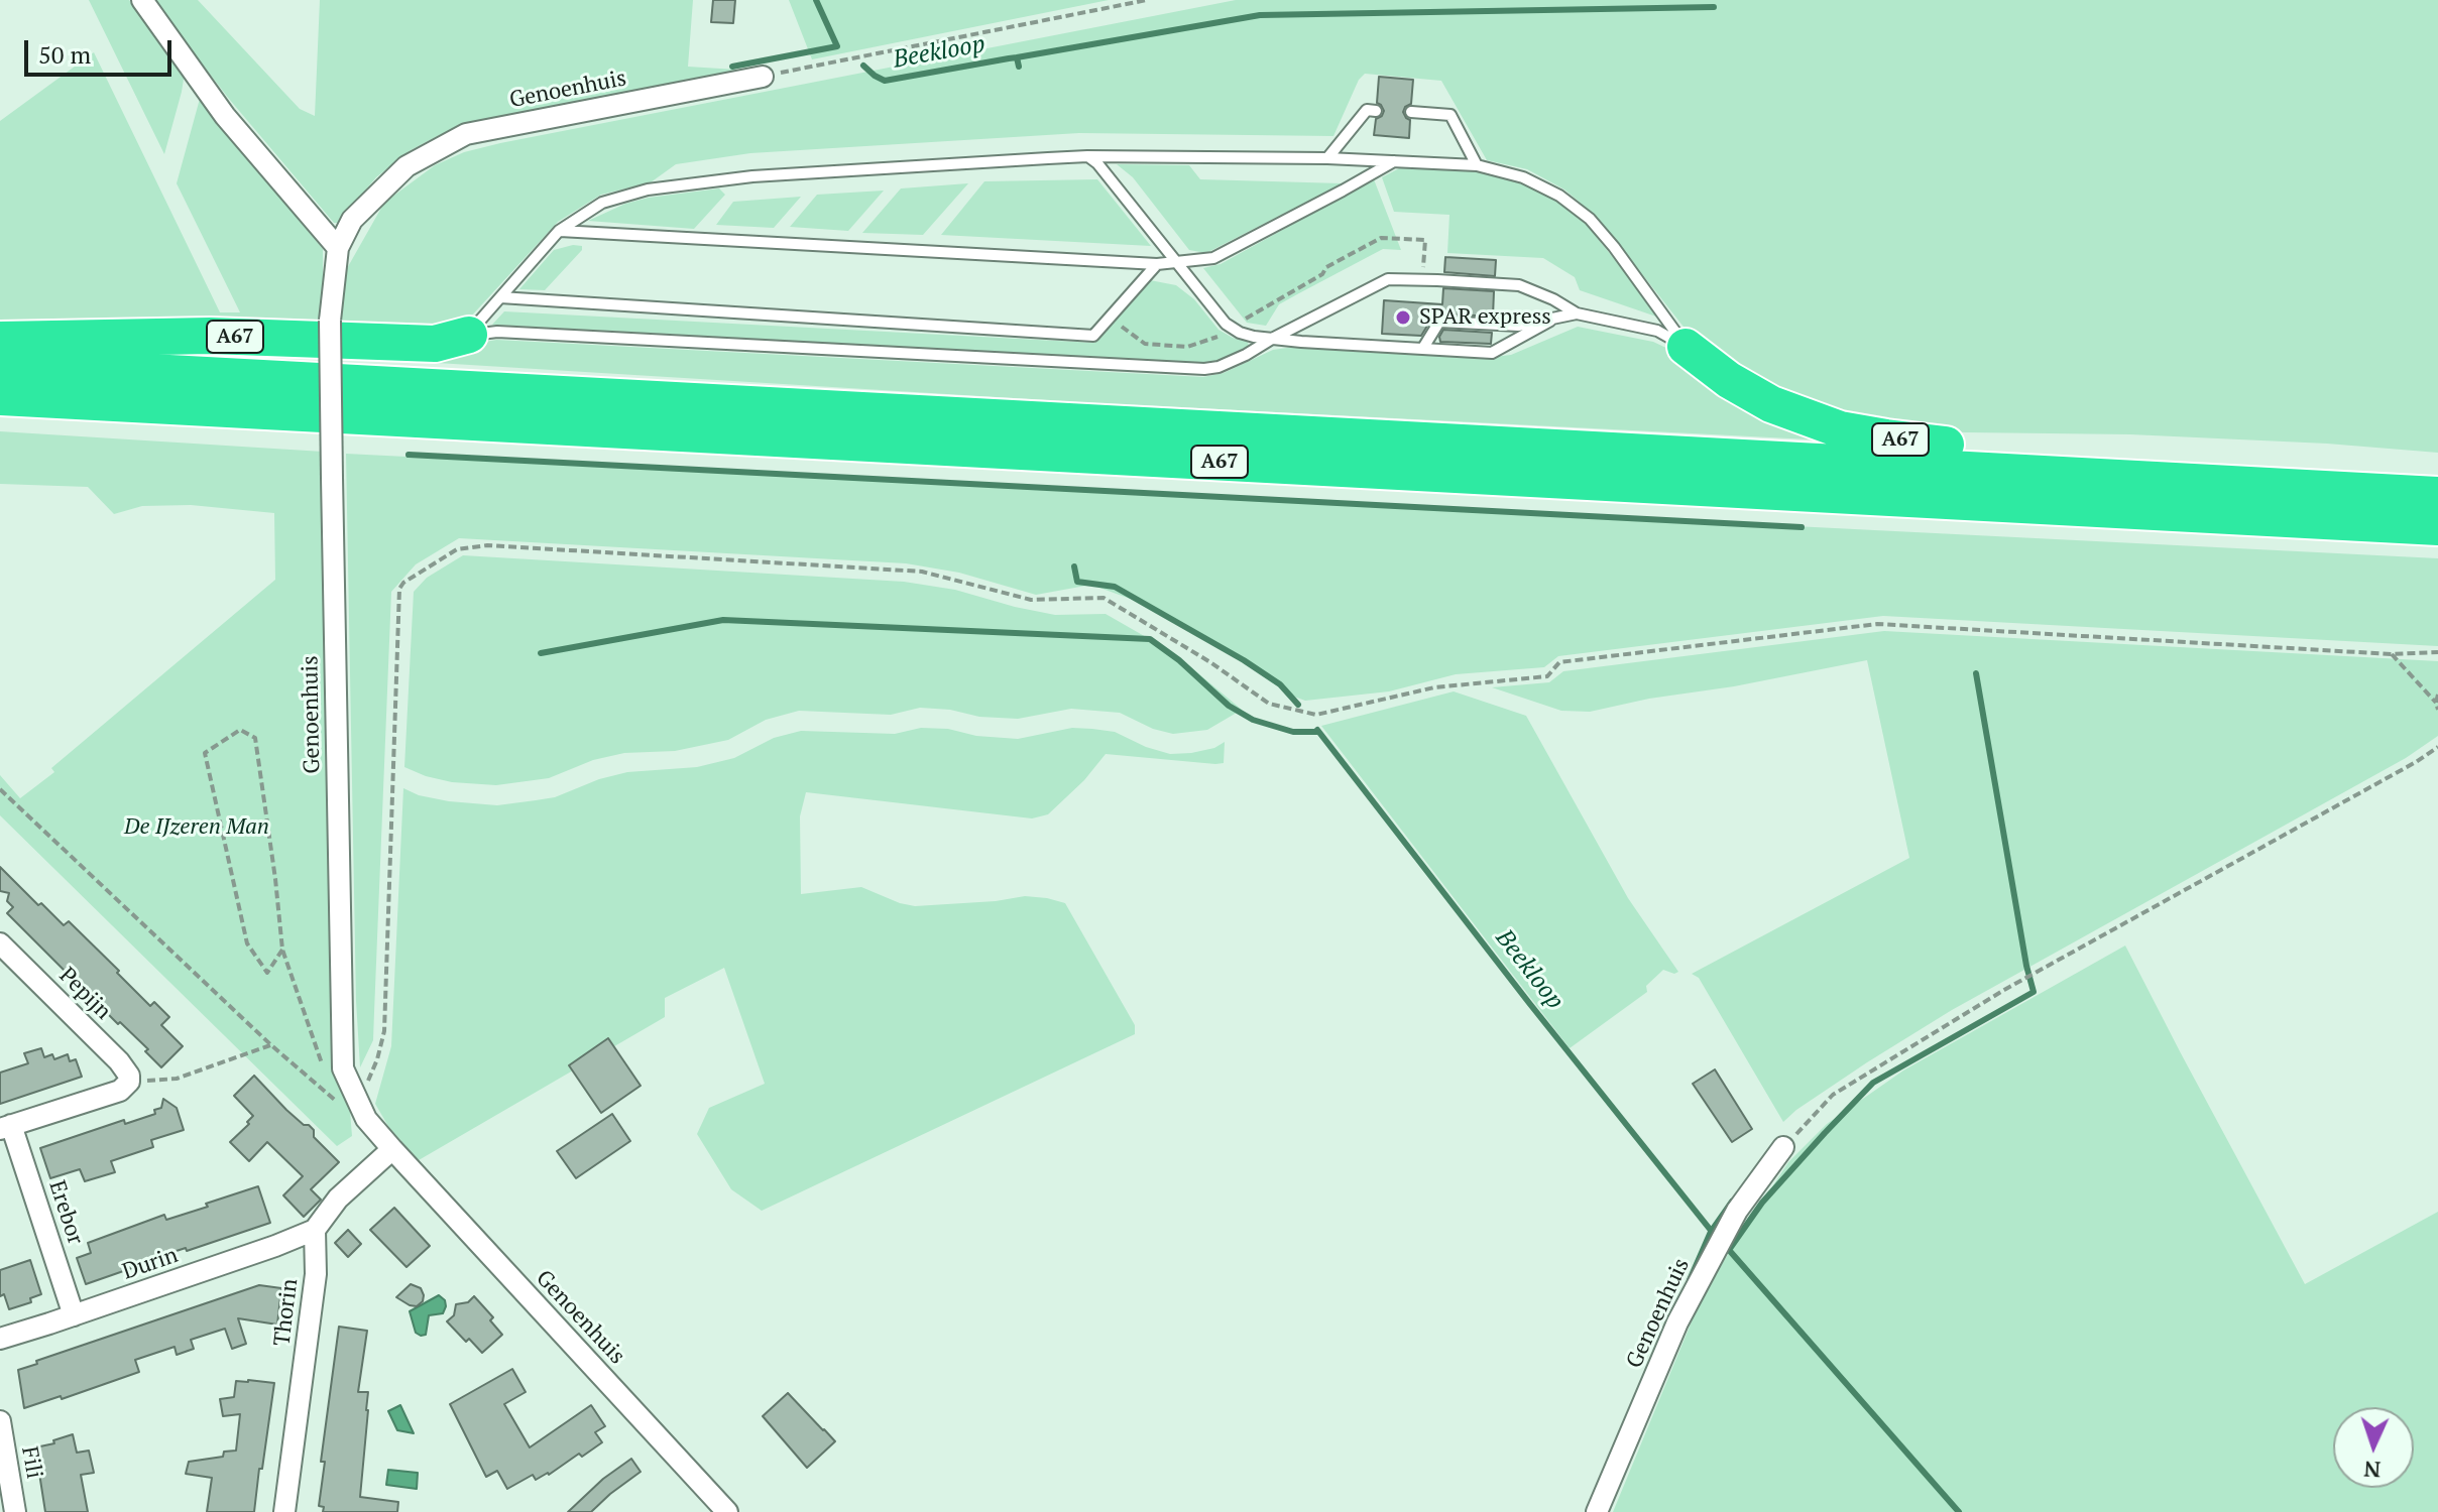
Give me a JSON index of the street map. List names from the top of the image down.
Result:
{
  "streets": {
    "highway": ["A67"],
    "street": [
      "Genoenhuis",
      "Pepijn",
      "Erebor",
      "Durin",
      "Thorin",
      "Fili"
    ]
  },
  "crossings": [
    ["Pepijn", "Erebor"],
    ["Erebor", "Durin"],
    ["Durin", "Thorin"]
  ],
  "water": ["Beekloop"],
  "parks": ["De IJzeren Man"],
  "places": ["SPAR express"],
  "scale_bar": "50 m",
  "north": "bottom"
}
